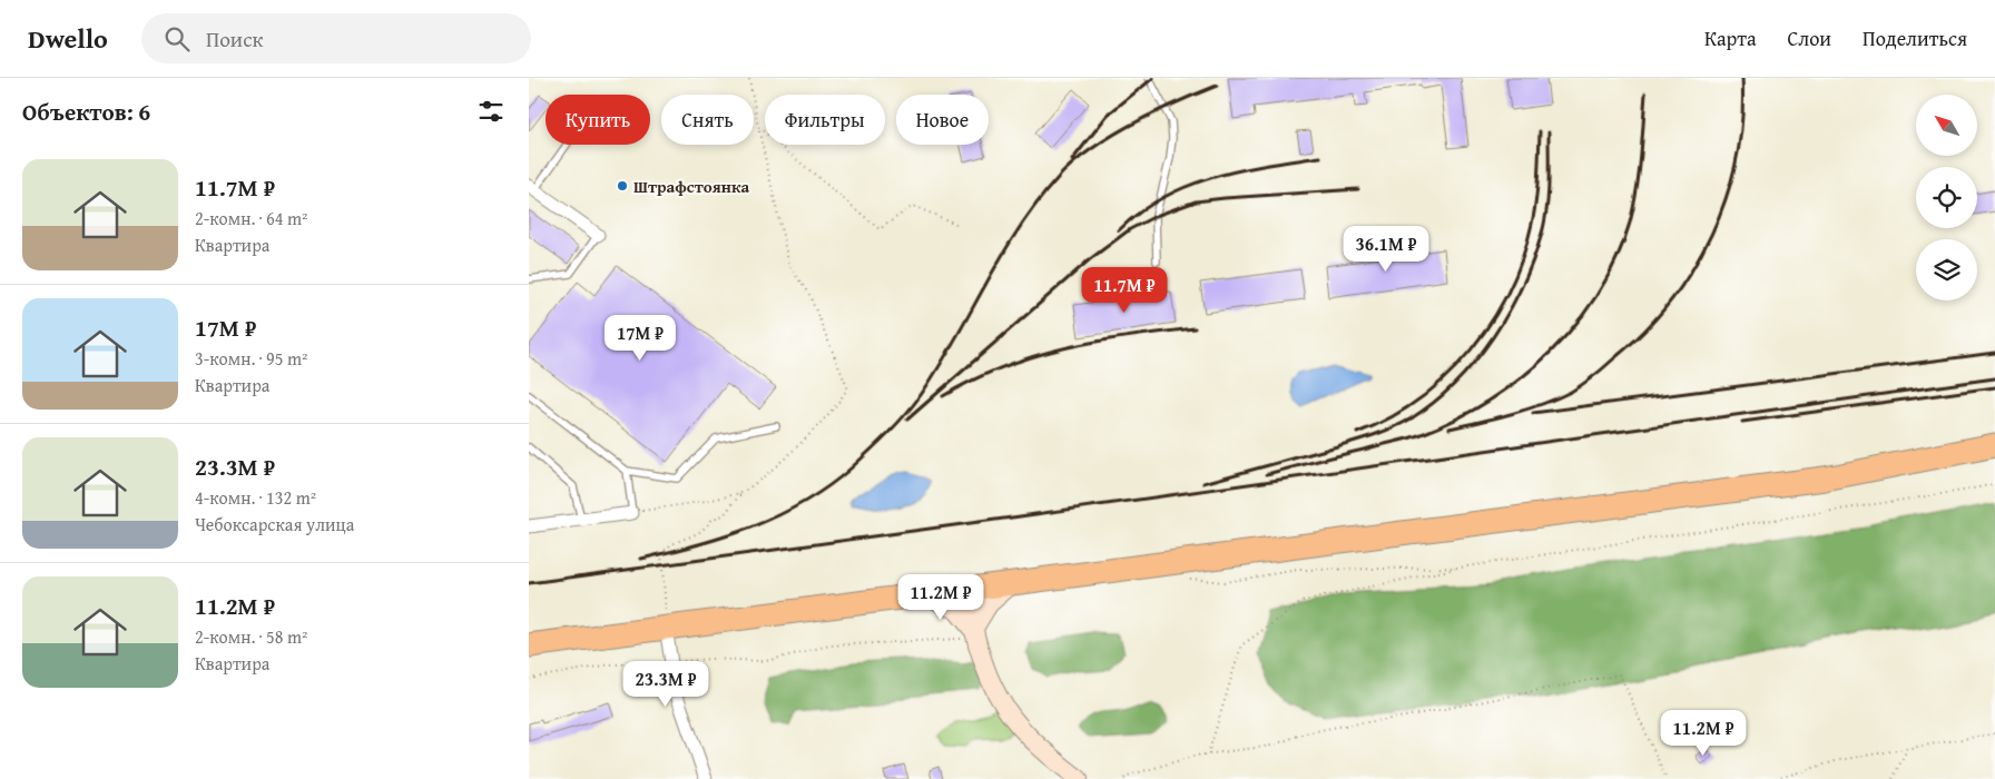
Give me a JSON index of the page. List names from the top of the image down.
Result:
{
  "places": ["Штрафстоянка"],
  "north": "top left",
  "page": {
    "header": "Dwello",
    "search": "Поиск",
    "nav": ["Карта", "Слои", "Поделиться"],
    "heading": "Объектов: 6",
    "chip": [
      "Купить",
      "Снять",
      "Фильтры",
      "Новое"
    ],
    "list": [
      {
        "name": "11.7M ₽",
        "note": "2-комн. · 64 m² · Квартира"
      },
      {
        "name": "17M ₽",
        "note": "3-комн. · 95 m² · Квартира"
      },
      {
        "name": "23.3M ₽",
        "note": "4-комн. · 132 m² · Чебоксарская улица"
      },
      {
        "name": "11.2M ₽",
        "note": "2-комн. · 58 m² · Квартира"
      }
    ],
    "price": [
      "36.1M ₽",
      "11.7M ₽",
      "17M ₽",
      "11.2M ₽",
      "23.3M ₽",
      "11.2M ₽"
    ]
  }
}
